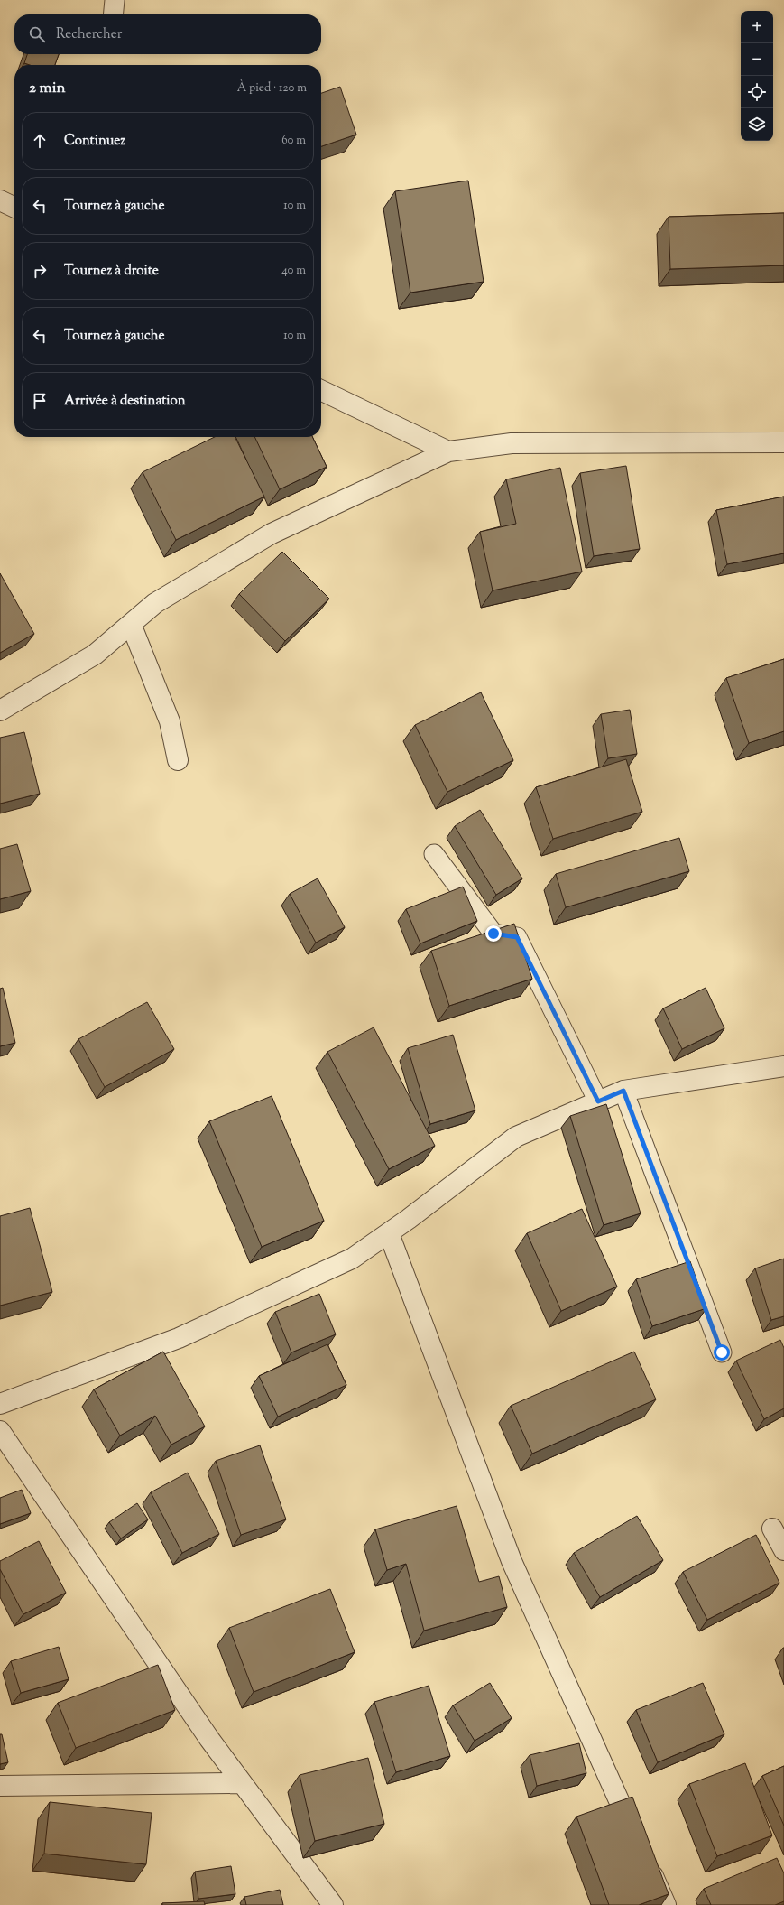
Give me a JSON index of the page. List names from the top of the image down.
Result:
{
  "page": {
    "map_buttons": ["+", "−"],
    "search": "Rechercher",
    "heading": ["2 min", "À pied · 120 m"],
    "list": [
      ["Continuez", "60 m"],
      ["Tournez à gauche", "10 m"],
      ["Tournez à droite", "40 m"],
      ["Tournez à gauche", "10 m"],
      "Arrivée à destination"
    ]
  }
}
